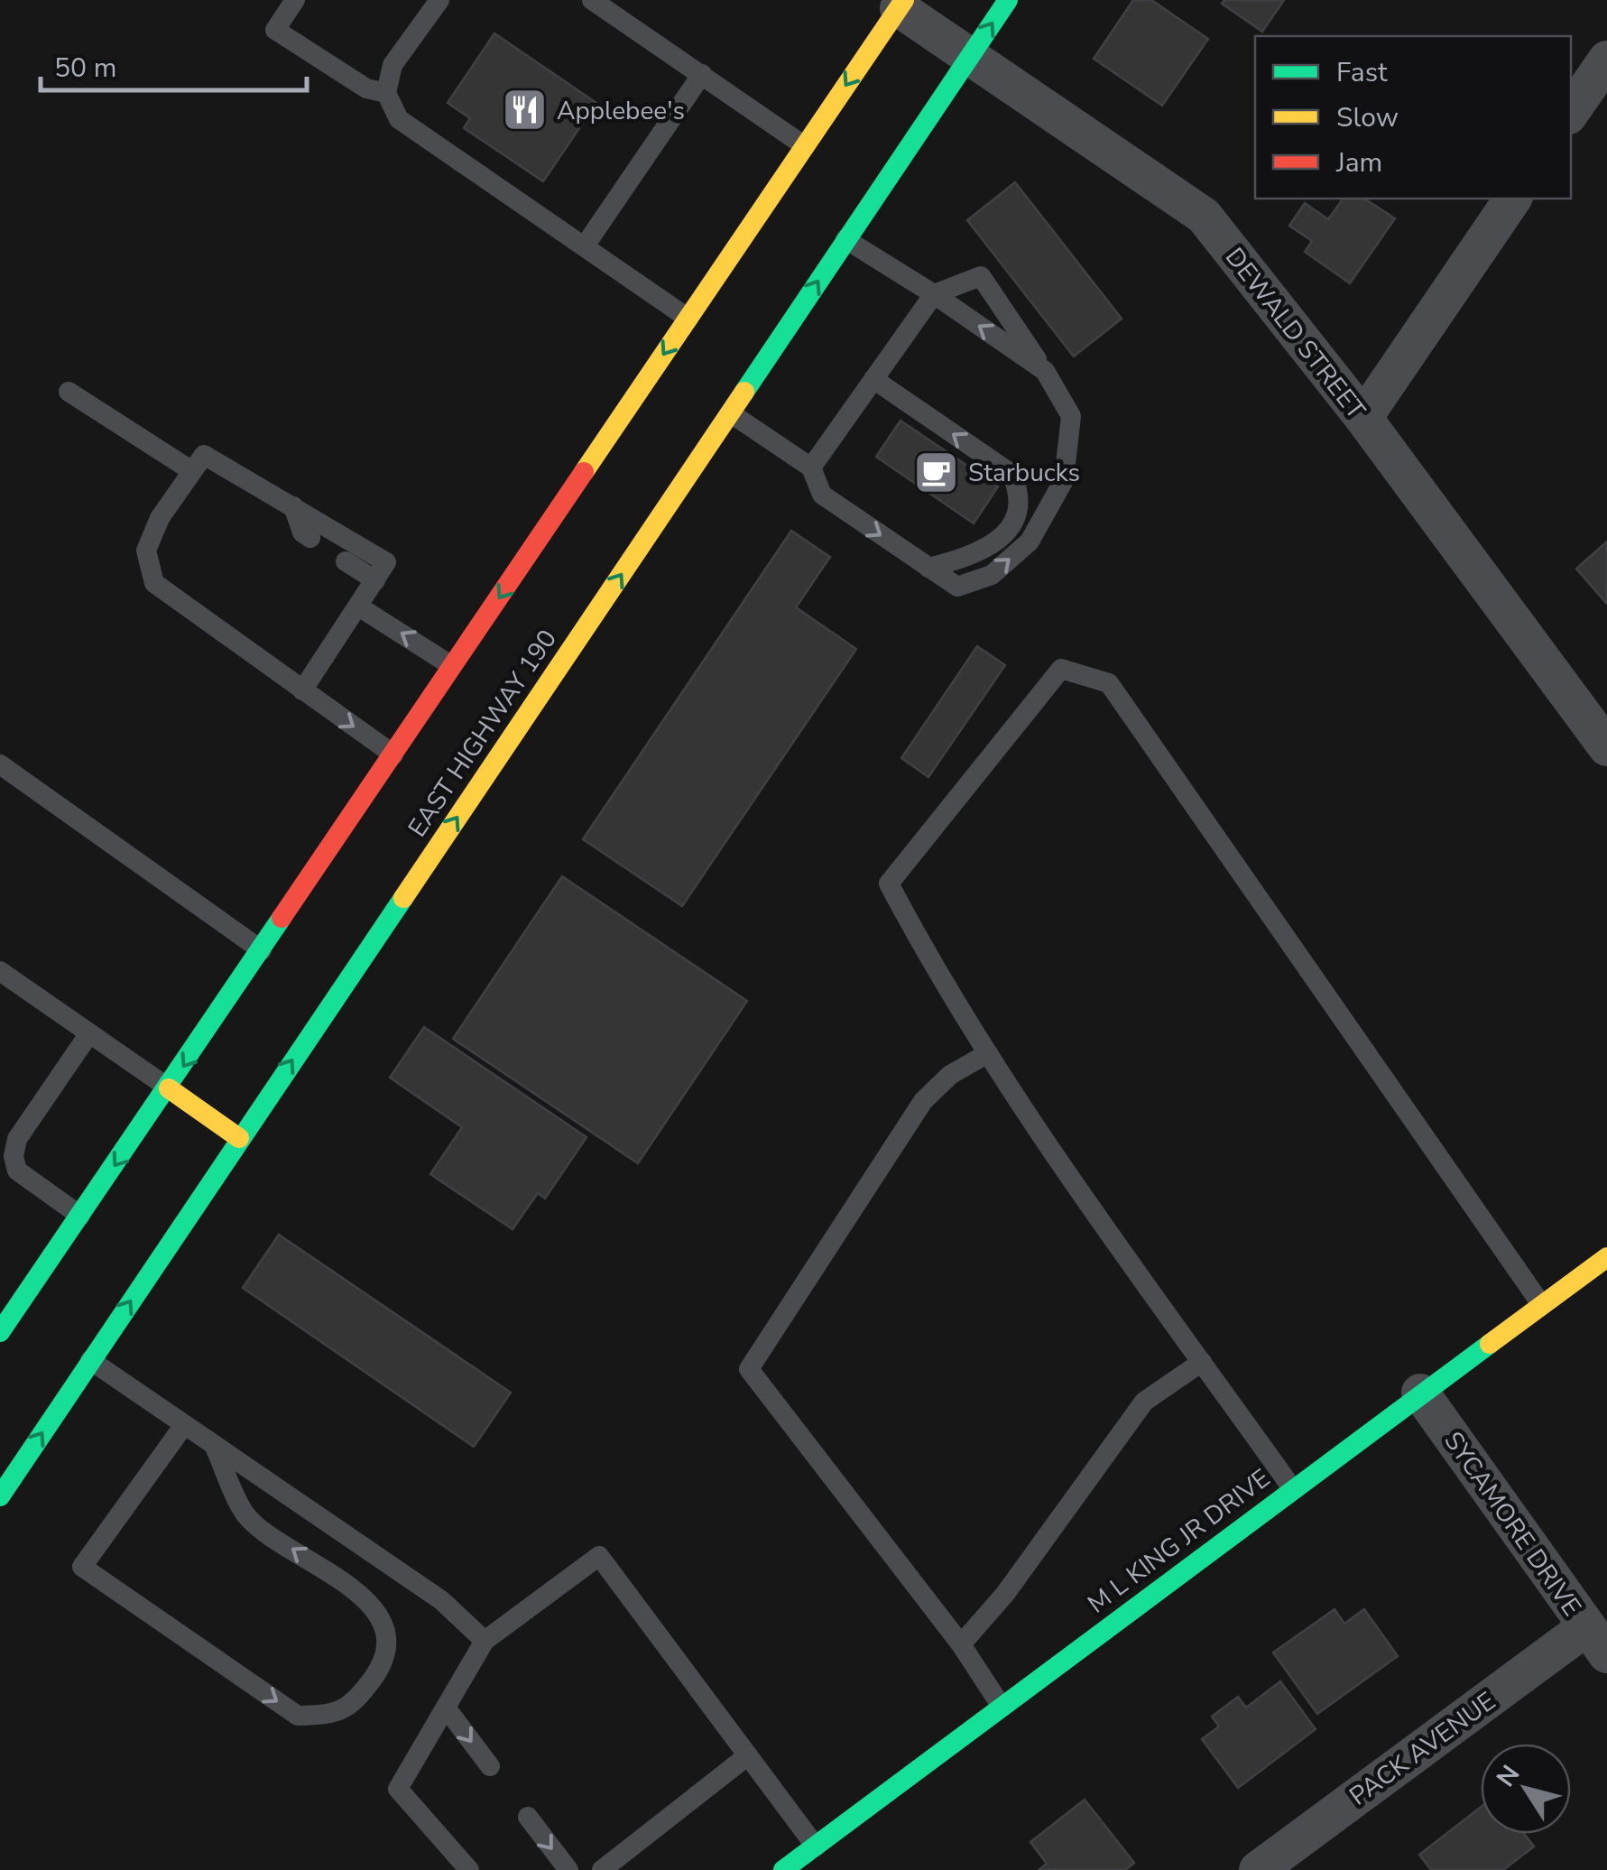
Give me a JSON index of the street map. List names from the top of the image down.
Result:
{
  "streets": {
    "main road": ["EAST HIGHWAY 190", "M L KING JR DRIVE"],
    "street": ["DEWALD STREET", "SYCAMORE DRIVE", "PACK AVENUE"]
  },
  "crossings": [
    ["DEWALD STREET", "EAST HIGHWAY 190"],
    ["SYCAMORE DRIVE", "M L KING JR DRIVE"],
    ["SYCAMORE DRIVE", "PACK AVENUE"]
  ],
  "places": {
    "restaurant": ["Applebee's"],
    "cafe": ["Starbucks"]
  },
  "legend": ["Fast", "Slow", "Jam"],
  "scale_bar": "50 m",
  "north": "top left"
}
